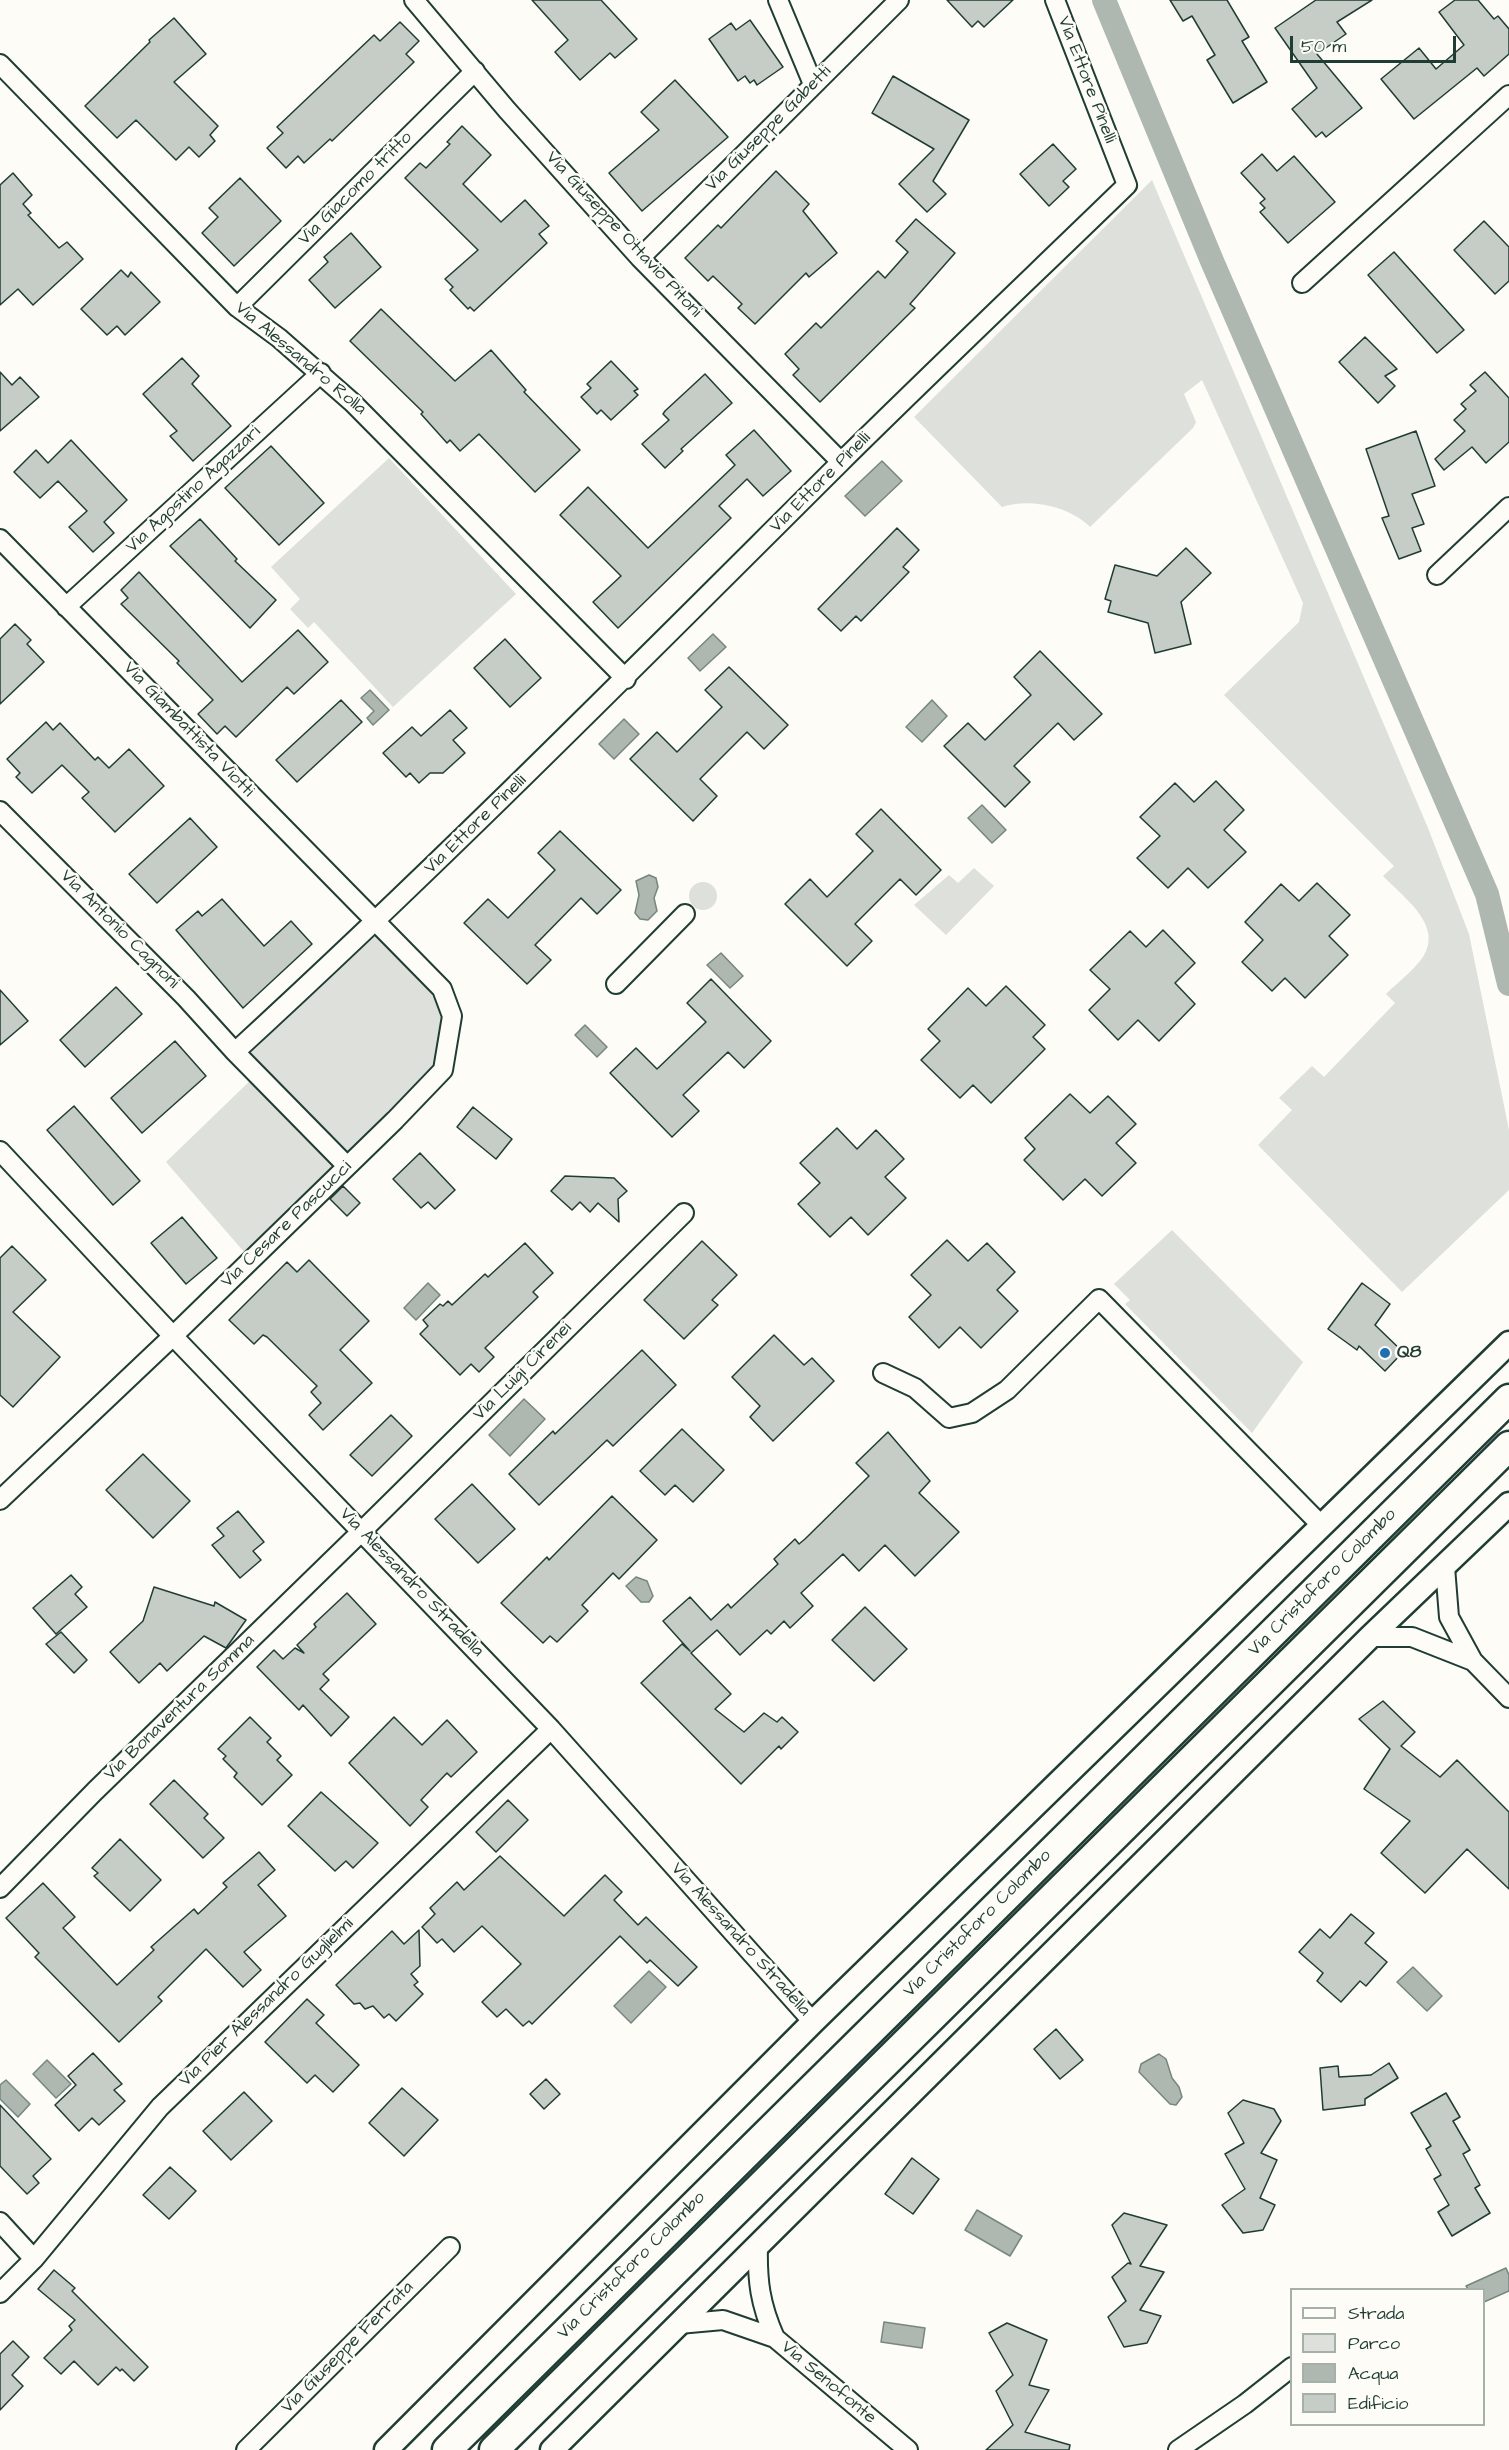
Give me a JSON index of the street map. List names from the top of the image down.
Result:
{
  "streets": {
    "main road": ["Via Cristoforo Colombo"],
    "street": [
      "Via Ettore Pinelli",
      "Via Giuseppe Gabetti",
      "Via Giacomo tritto",
      "Via Giuseppe Ottavio Pitoni",
      "Via Alessandro Rolla",
      "Via Agostino Agazzari",
      "Via Giambattista Viotti",
      "Via Antonio Cagnoni",
      "Via Cesare Pascucci",
      "Via Luigi Cirenei",
      "Via Alessandro Stradella",
      "Via Bonaventura Somma",
      "Via Pier Alessandro Guglielmi",
      "Via Giuseppe Ferrata",
      "Via Senofonte"
    ]
  },
  "crossings": [
    ["Via Ettore Pinelli", "Via Giuseppe Ottavio Pitoni"],
    ["Via Ettore Pinelli", "Via Alessandro Rolla"],
    ["Via Ettore Pinelli", "Via Giambattista Viotti"],
    ["Via Ettore Pinelli", "Via Antonio Cagnoni"],
    ["Via Ettore Pinelli", "Via Cesare Pascucci"],
    ["Via Giuseppe Gabetti", "Via Giuseppe Ottavio Pitoni"],
    ["Via Giacomo tritto", "Via Giuseppe Ottavio Pitoni"],
    ["Via Giacomo tritto", "Via Alessandro Rolla"],
    ["Via Alessandro Rolla", "Via Agostino Agazzari"],
    ["Via Agostino Agazzari", "Via Giambattista Viotti"],
    ["Via Giambattista Viotti", "Via Cesare Pascucci"],
    ["Via Antonio Cagnoni", "Via Cesare Pascucci"],
    ["Via Cesare Pascucci", "Via Alessandro Stradella"],
    ["Via Luigi Cirenei", "Via Alessandro Stradella"],
    ["Via Luigi Cirenei", "Via Bonaventura Somma"],
    ["Via Alessandro Stradella", "Via Bonaventura Somma"],
    ["Via Alessandro Stradella", "Via Pier Alessandro Guglielmi"]
  ],
  "places": ["Q8"],
  "legend": [
    "Strada",
    "Parco",
    "Acqua",
    "Edificio"
  ],
  "scale_bar": "50 m"
}
